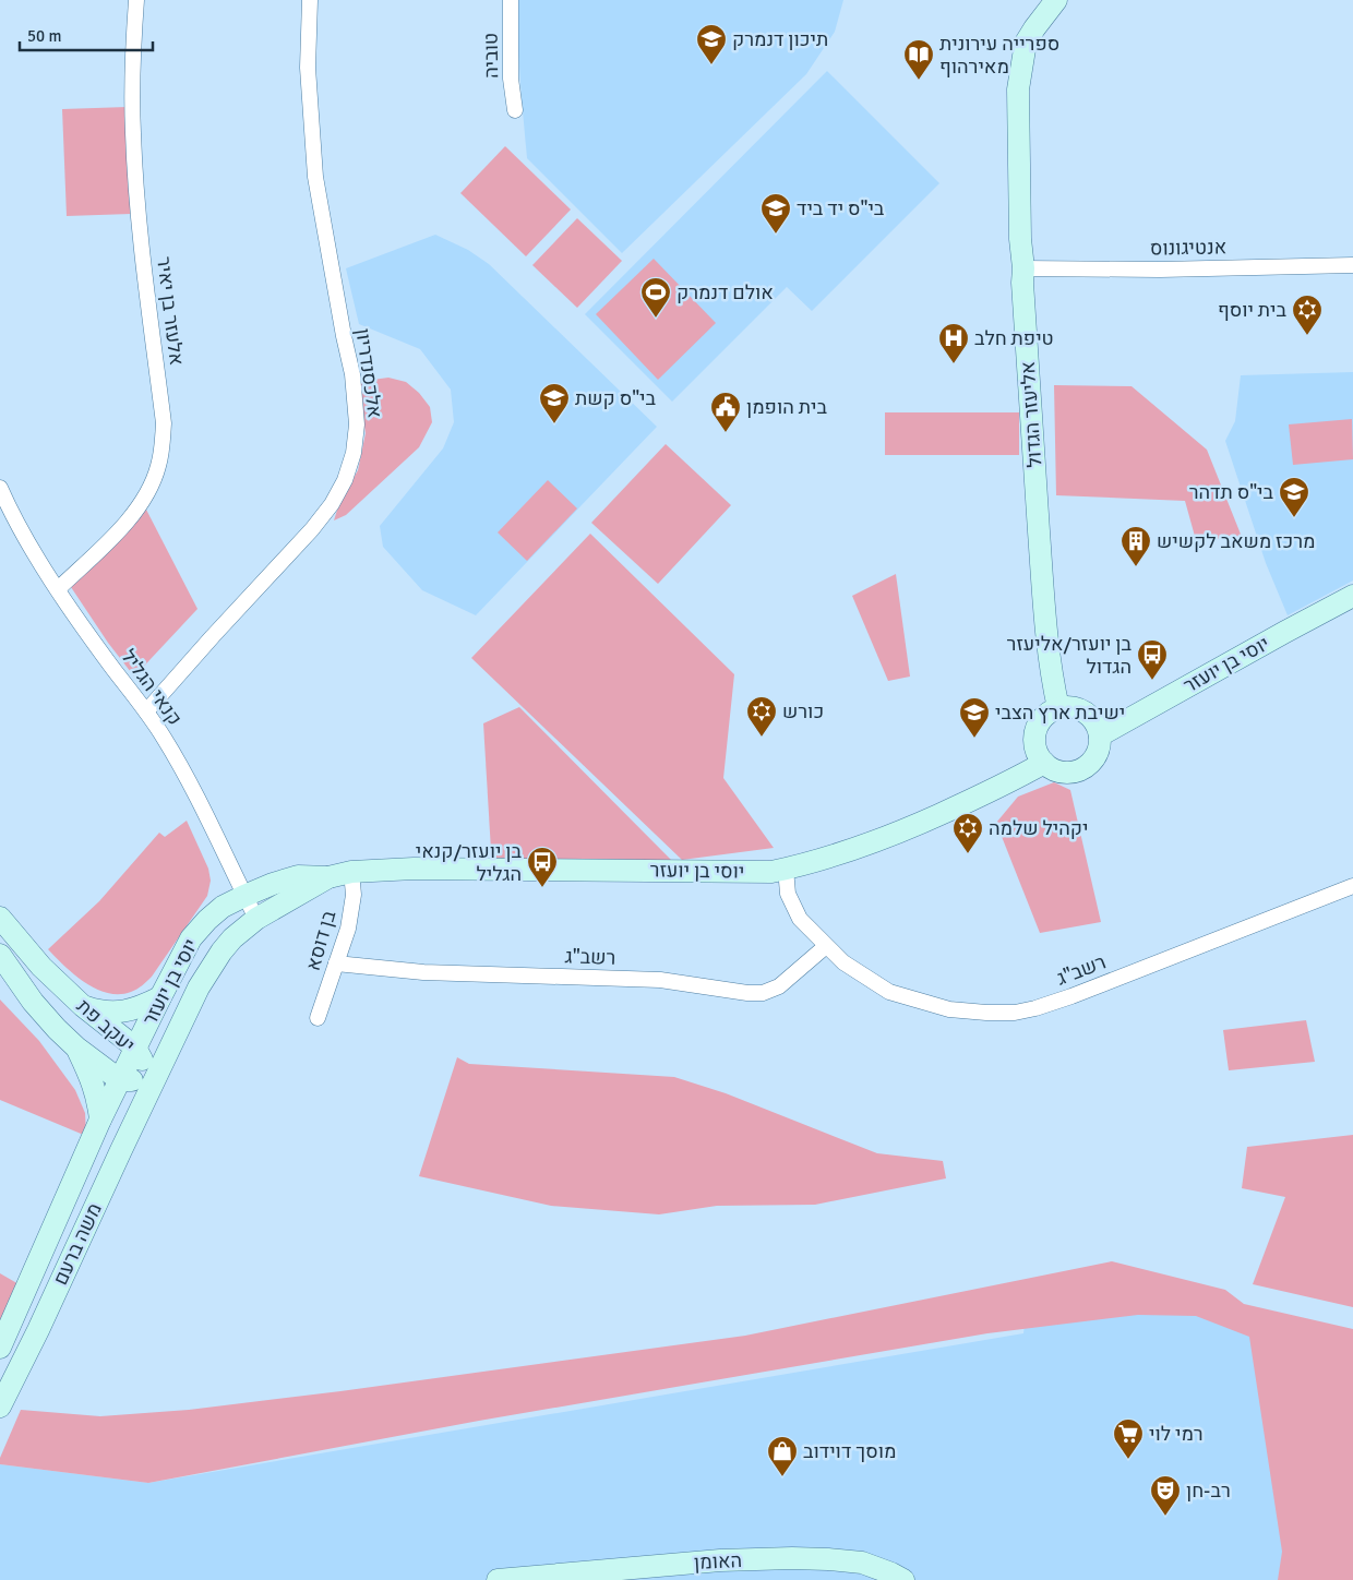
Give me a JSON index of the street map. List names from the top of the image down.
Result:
{
  "streets": {
    "street": [
      "טוביה",
      "אנטיגונוס",
      "אלעזר בן יאיר",
      "אלכסנדריון",
      "אליעזר הגדול",
      "יוסי בן יועזר",
      "קנאי הגליל",
      "בן דוסא",
      "רשב\"ג",
      "יעקב פת",
      "משה ברעם",
      "האומן"
    ]
  },
  "crossings": [
    ["אנטיגונוס", "אליעזר הגדול"],
    ["אלעזר בן יאיר", "קנאי הגליל"],
    ["אלכסנדריון", "קנאי הגליל"],
    ["אליעזר הגדול", "יוסי בן יועזר"],
    ["יוסי בן יועזר", "קנאי הגליל"],
    ["יוסי בן יועזר", "בן דוסא"],
    ["יוסי בן יועזר", "רשב\"ג"],
    ["יוסי בן יועזר", "יעקב פת"],
    ["יוסי בן יועזר", "משה ברעם"],
    ["בן דוסא", "רשב\"ג"],
    ["יעקב פת", "משה ברעם"]
  ],
  "places": {
    "school or university": [
      "תיכון דנמרק",
      "בי\"ס יד ביד",
      "בי\"ס קשת",
      "בי\"ס תדהר",
      "ישיבת ארץ הצבי"
    ],
    "library": ["ספרייה עירונית מאירהוף"],
    "sports": ["אולם דנמרק"],
    "synagogue": ["בית יוסף", "כורש", "יקהיל שלמה"],
    "hospital": ["טיפת חלב"],
    "public building": ["בית הופמן"],
    "building": ["מרכז משאב לקשיש"],
    "bus stop": ["בן יועזר/אליעזר הגדול", "בן יועזר/קנאי הגליל"],
    "supermarket": ["רמי לוי"],
    "shop": ["מוסך דוידוב"],
    "theatre": ["רב-חן"]
  },
  "scale_bar": "50 m"
}
